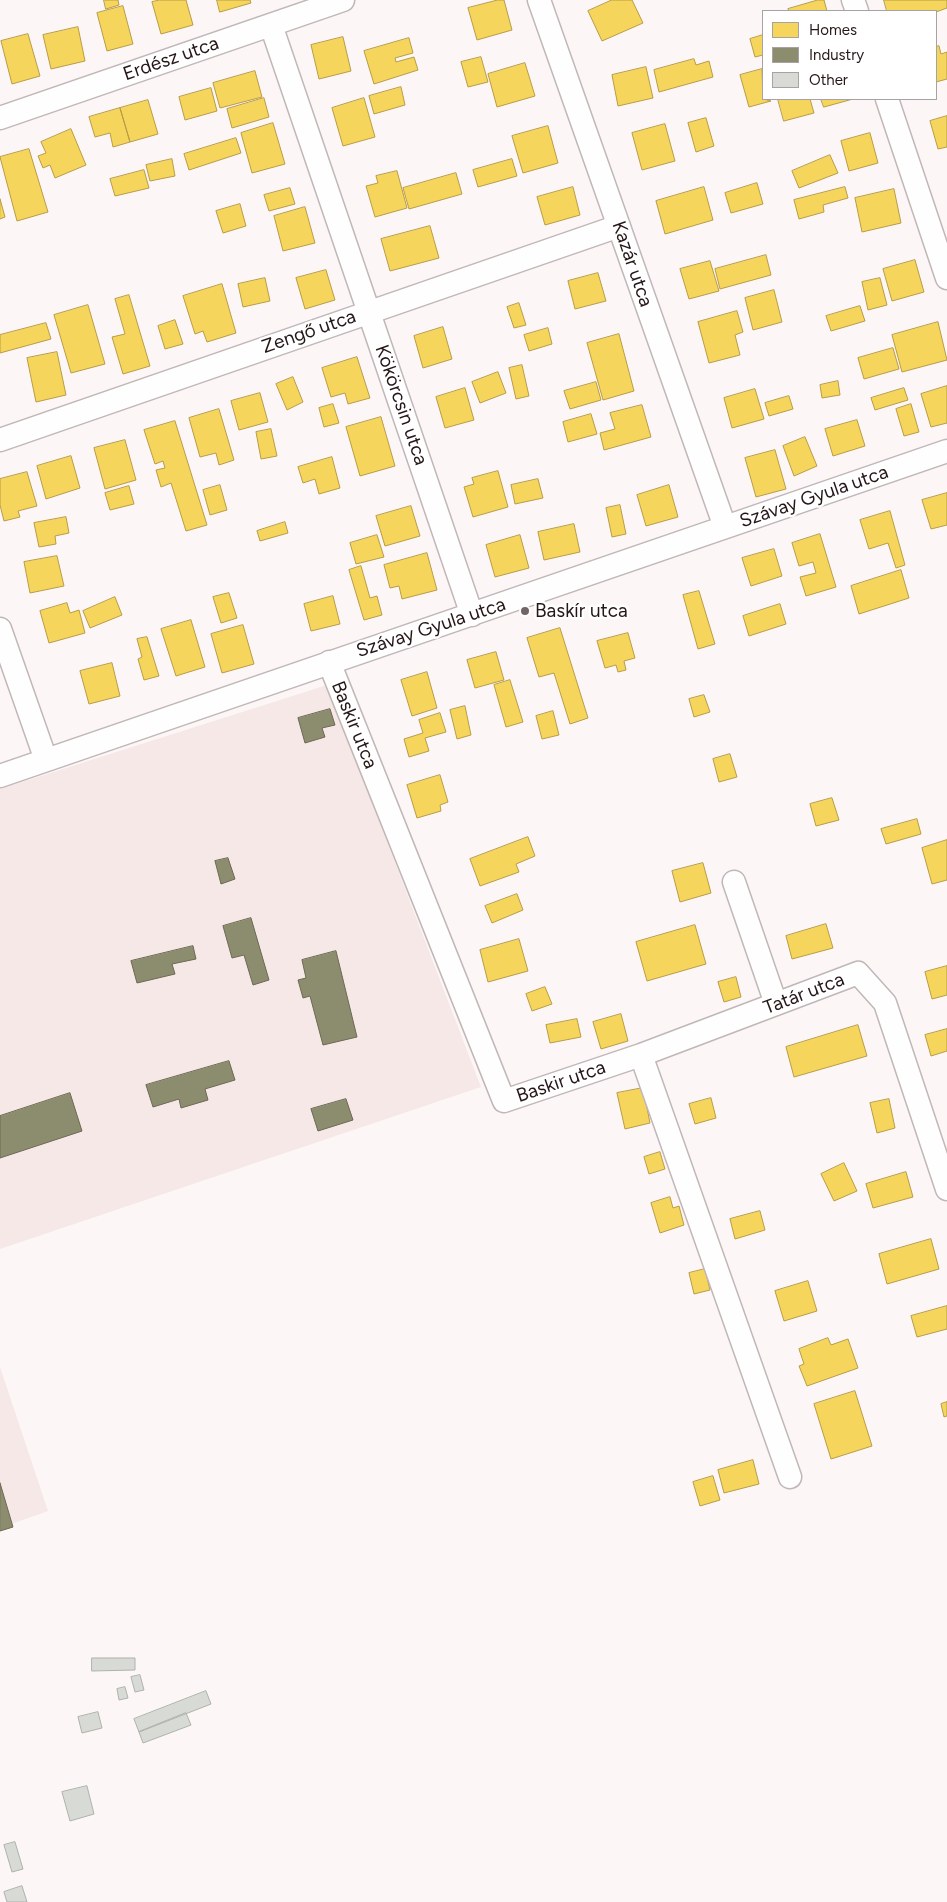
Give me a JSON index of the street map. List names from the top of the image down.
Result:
{
  "streets": {
    "street": [
      "Erdész utca",
      "Kazár utca",
      "Zengő utca",
      "Kökörcsin utca",
      "Szávay Gyula utca",
      "Baskir utca",
      "Tatár utca"
    ]
  },
  "crossings": [
    ["Erdész utca", "Kökörcsin utca"],
    ["Kazár utca", "Zengő utca"],
    ["Kazár utca", "Szávay Gyula utca"],
    ["Zengő utca", "Kökörcsin utca"],
    ["Kökörcsin utca", "Szávay Gyula utca"],
    ["Szávay Gyula utca", "Baskir utca"],
    ["Baskir utca", "Tatár utca"]
  ],
  "places": ["Baskír utca"],
  "legend": ["Homes", "Industry", "Other"]
}
